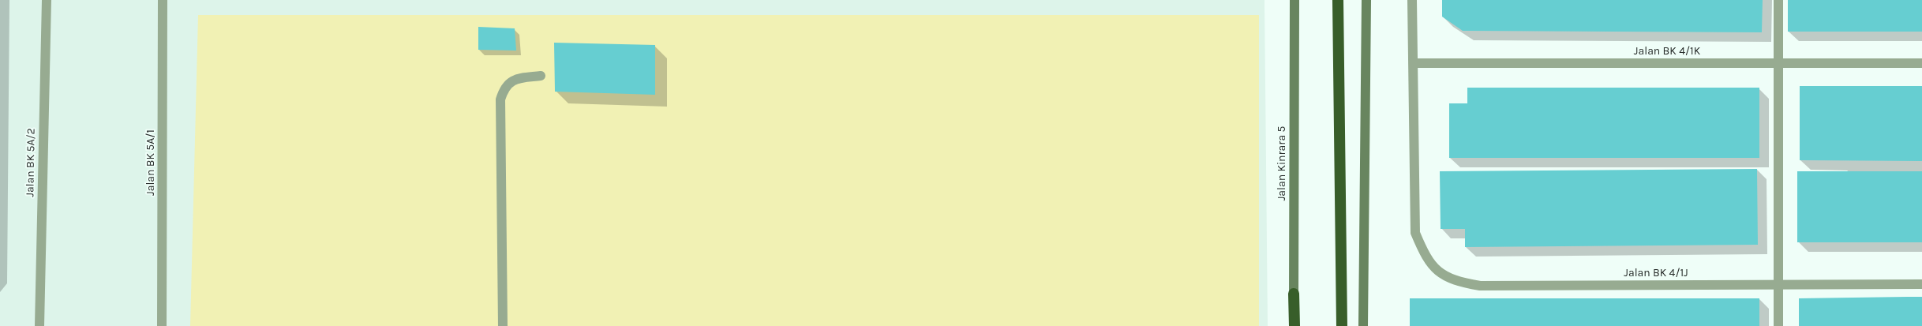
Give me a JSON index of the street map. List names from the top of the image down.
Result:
{
  "streets": {
    "main road": ["Jalan Kinrara 5"],
    "street": [
      "Jalan BK 4/1K",
      "Jalan BK 5A/2",
      "Jalan BK 5A/1",
      "Jalan BK 4/1J"
    ]
  },
  "crossings": [
    ["Jalan BK 4/1K", "Jalan BK 4/1J"]
  ]
}
